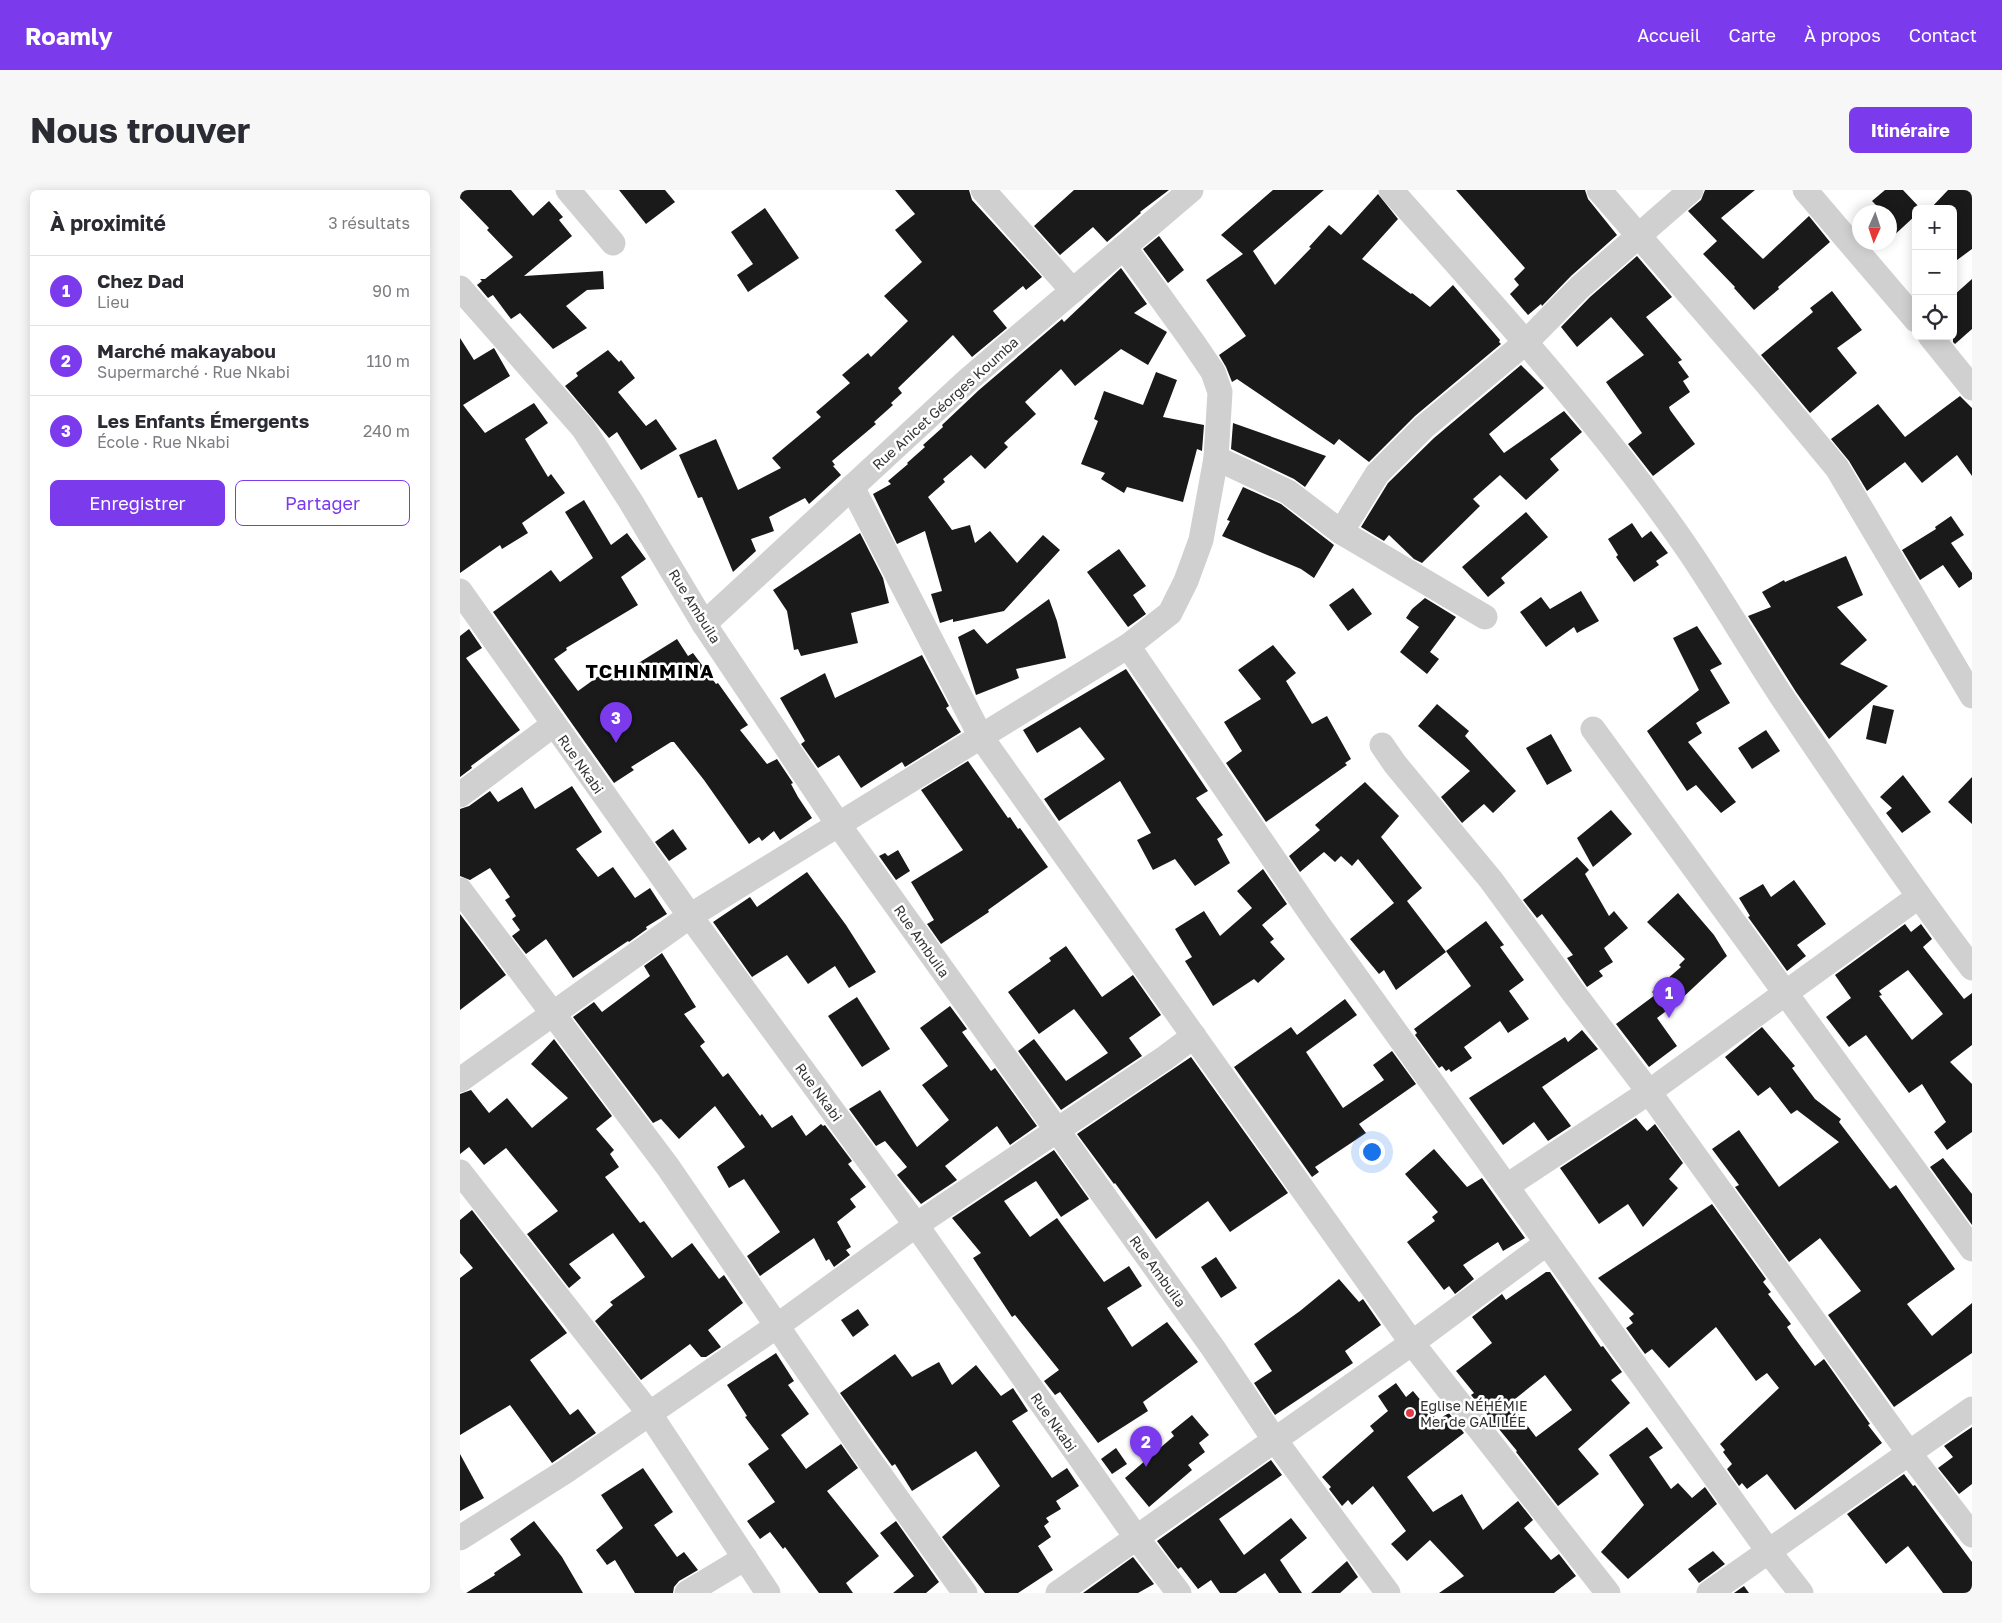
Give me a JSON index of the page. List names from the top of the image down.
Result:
{
  "streets": {
    "street": ["Rue Anicet Géorges Koumba", "Rue Ambuila", "Rue Nkabi"]
  },
  "crossings": [
    ["Rue Anicet Géorges Koumba", "Rue Ambuila"]
  ],
  "districts": ["TCHINIMINA"],
  "places": ["Eglise NÉHÉMIE Mer de GALILÉE"],
  "north": "bottom",
  "page": {
    "header": "Roamly",
    "nav": [
      "Accueil",
      "Carte",
      "À propos",
      "Contact"
    ],
    "buttons": [
      "Itinéraire",
      ["Enregistrer", "Partager"]
    ],
    "title": "Nous trouver",
    "heading": ["À proximité", "3 résultats"],
    "map_buttons": ["+", "−"],
    "list": [
      {
        "mark": "1",
        "name": "Chez Dad",
        "note": "Lieu",
        "value": "90 m"
      },
      {
        "mark": "2",
        "name": "Marché makayabou",
        "note": "Supermarché · Rue Nkabi",
        "value": "110 m"
      },
      {
        "mark": "3",
        "name": "Les Enfants Émergents",
        "note": "École · Rue Nkabi",
        "value": "240 m"
      }
    ],
    "pins": ["3", "1", "2"]
  }
}
